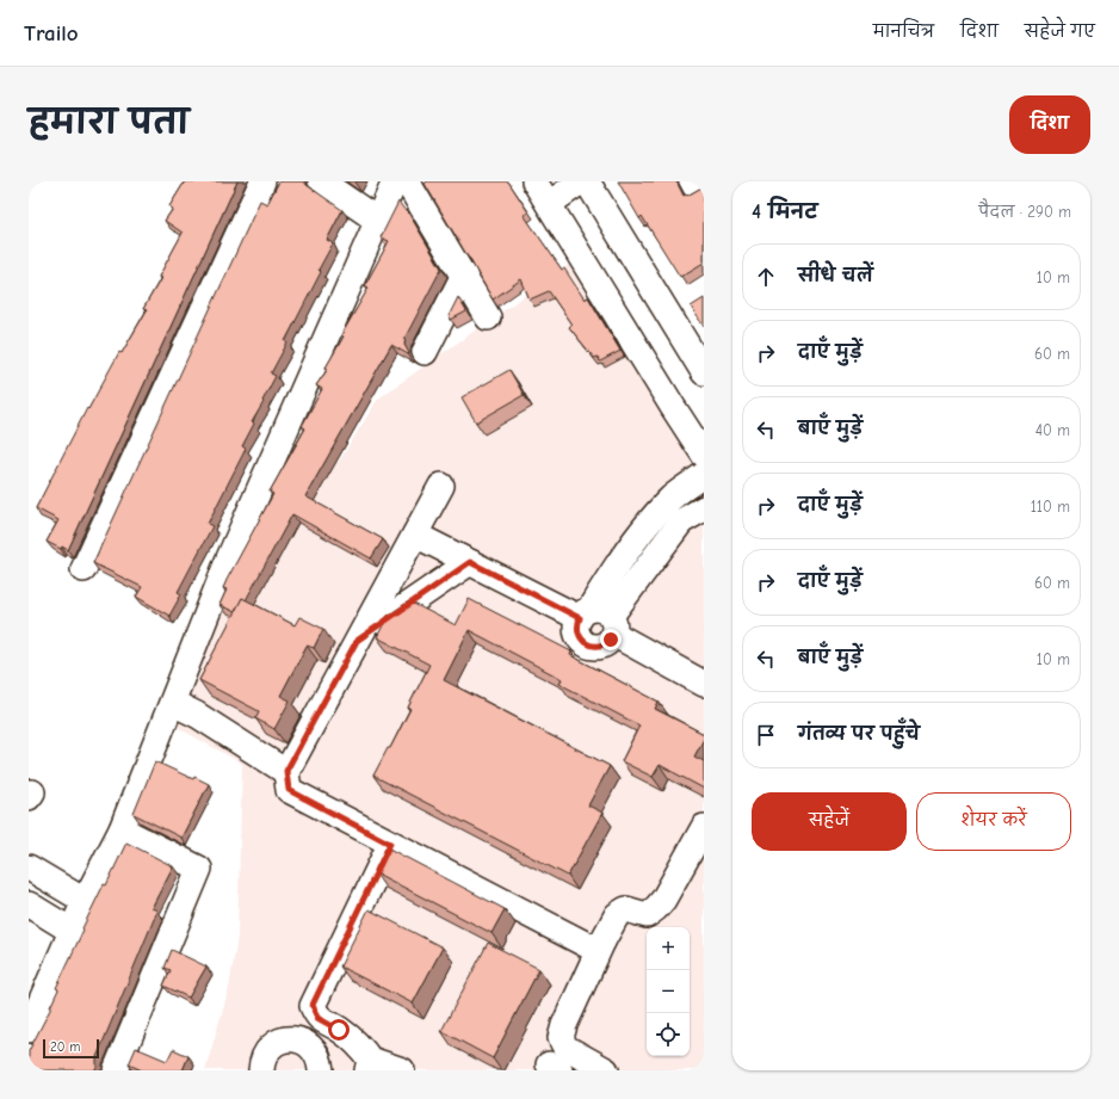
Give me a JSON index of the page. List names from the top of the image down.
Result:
{
  "scale_bar": "20 m",
  "page": {
    "header": "Trailo",
    "nav": ["मानचित्र", "दिशा", "सहेजे गए"],
    "title": "हमारा पता",
    "buttons": [
      "दिशा",
      ["सहेजें", "शेयर करें"]
    ],
    "heading": ["4 मिनट", "पैदल · 290 m"],
    "list": [
      ["सीधे चलें", "10 m"],
      ["दाएँ मुड़ें", "60 m"],
      ["बाएँ मुड़ें", "40 m"],
      ["दाएँ मुड़ें", "110 m"],
      ["दाएँ मुड़ें", "60 m"],
      ["बाएँ मुड़ें", "10 m"],
      "गंतव्य पर पहुँचे"
    ],
    "map_buttons": ["+", "−"],
    "scale": "20 m"
  }
}
